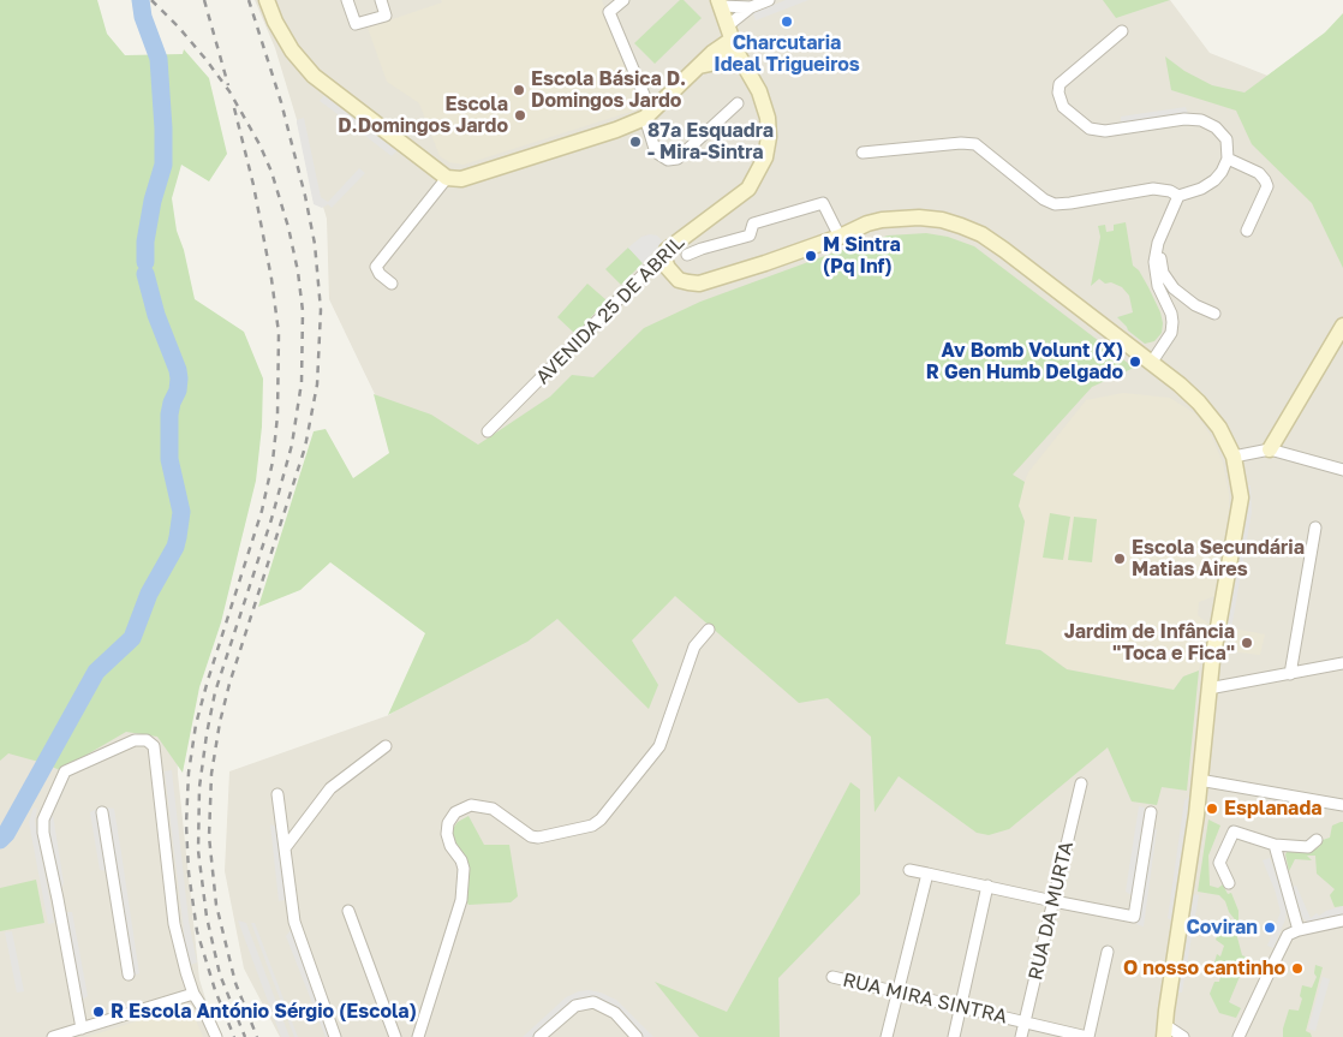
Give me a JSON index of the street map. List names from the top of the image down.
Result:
{
  "streets": {
    "street": ["AVENIDA 25 DE ABRIL", "RUA DA MURTA", "RUA MIRA SINTRA"]
  },
  "crossings": [
    ["RUA DA MURTA", "RUA MIRA SINTRA"]
  ],
  "places": [
    "Charcutaria Ideal Trigueiros",
    "Escola Básica D. Domingos Jardo",
    "Escola D.Domingos Jardo",
    "87ª Esquadra - Mira-Sintra",
    "M Sintra (Pq Inf)",
    "Av Bomb Volunt (X) R Gen Humb Delgado",
    "Escola Secundária Matias Aires",
    "Jardim de Infância \"Toca e Fica\"",
    "Esplanada",
    "Coviran",
    "O nosso cantinho",
    "R Escola António Sérgio (Escola)"
  ]
}
